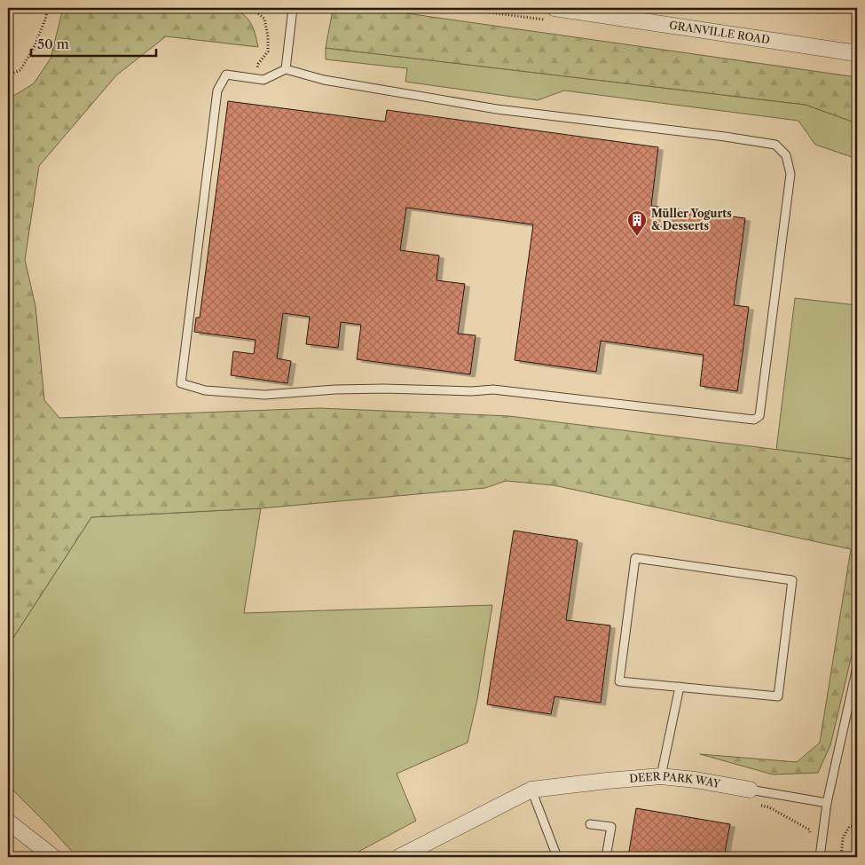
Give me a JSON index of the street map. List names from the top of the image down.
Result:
{
  "streets": {
    "street": ["GRANVILLE ROAD", "DEER PARK WAY"]
  },
  "places": {
    "building": ["Müller Yogurts & Desserts"]
  },
  "scale_bar": "50 m"
}
